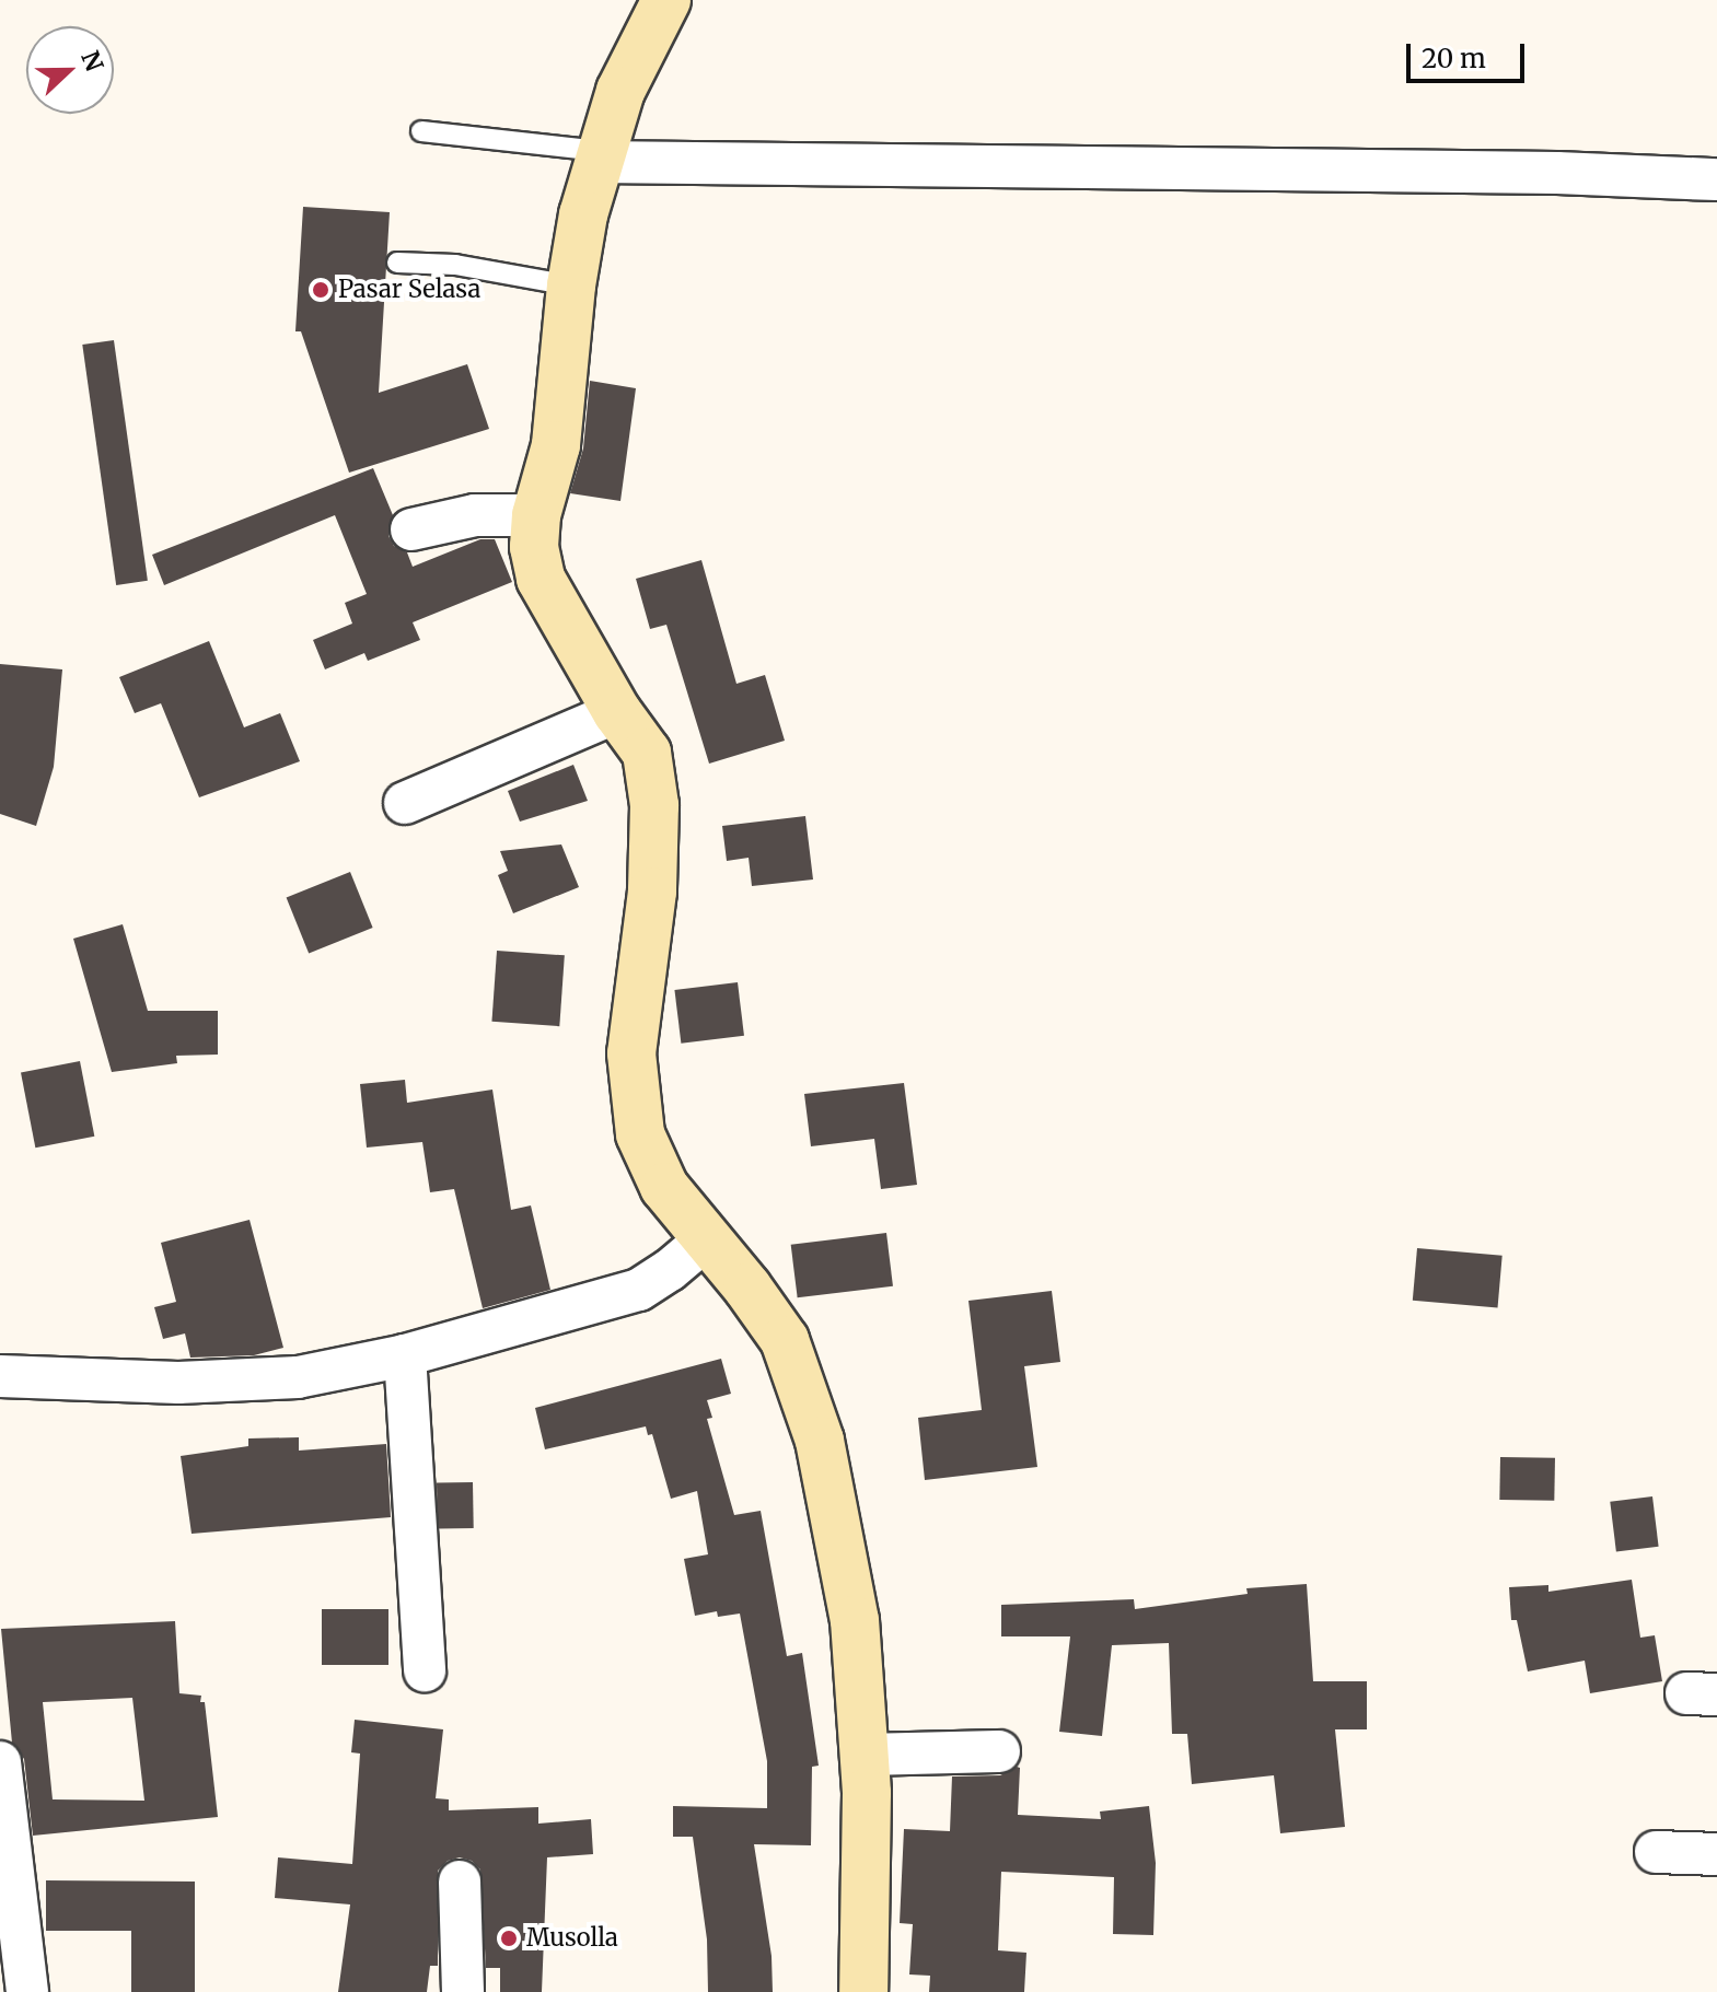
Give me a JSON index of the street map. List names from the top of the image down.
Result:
{
  "places": ["Pasar Selasa", "Musolla"],
  "scale_bar": "20 m",
  "north": "right"
}
